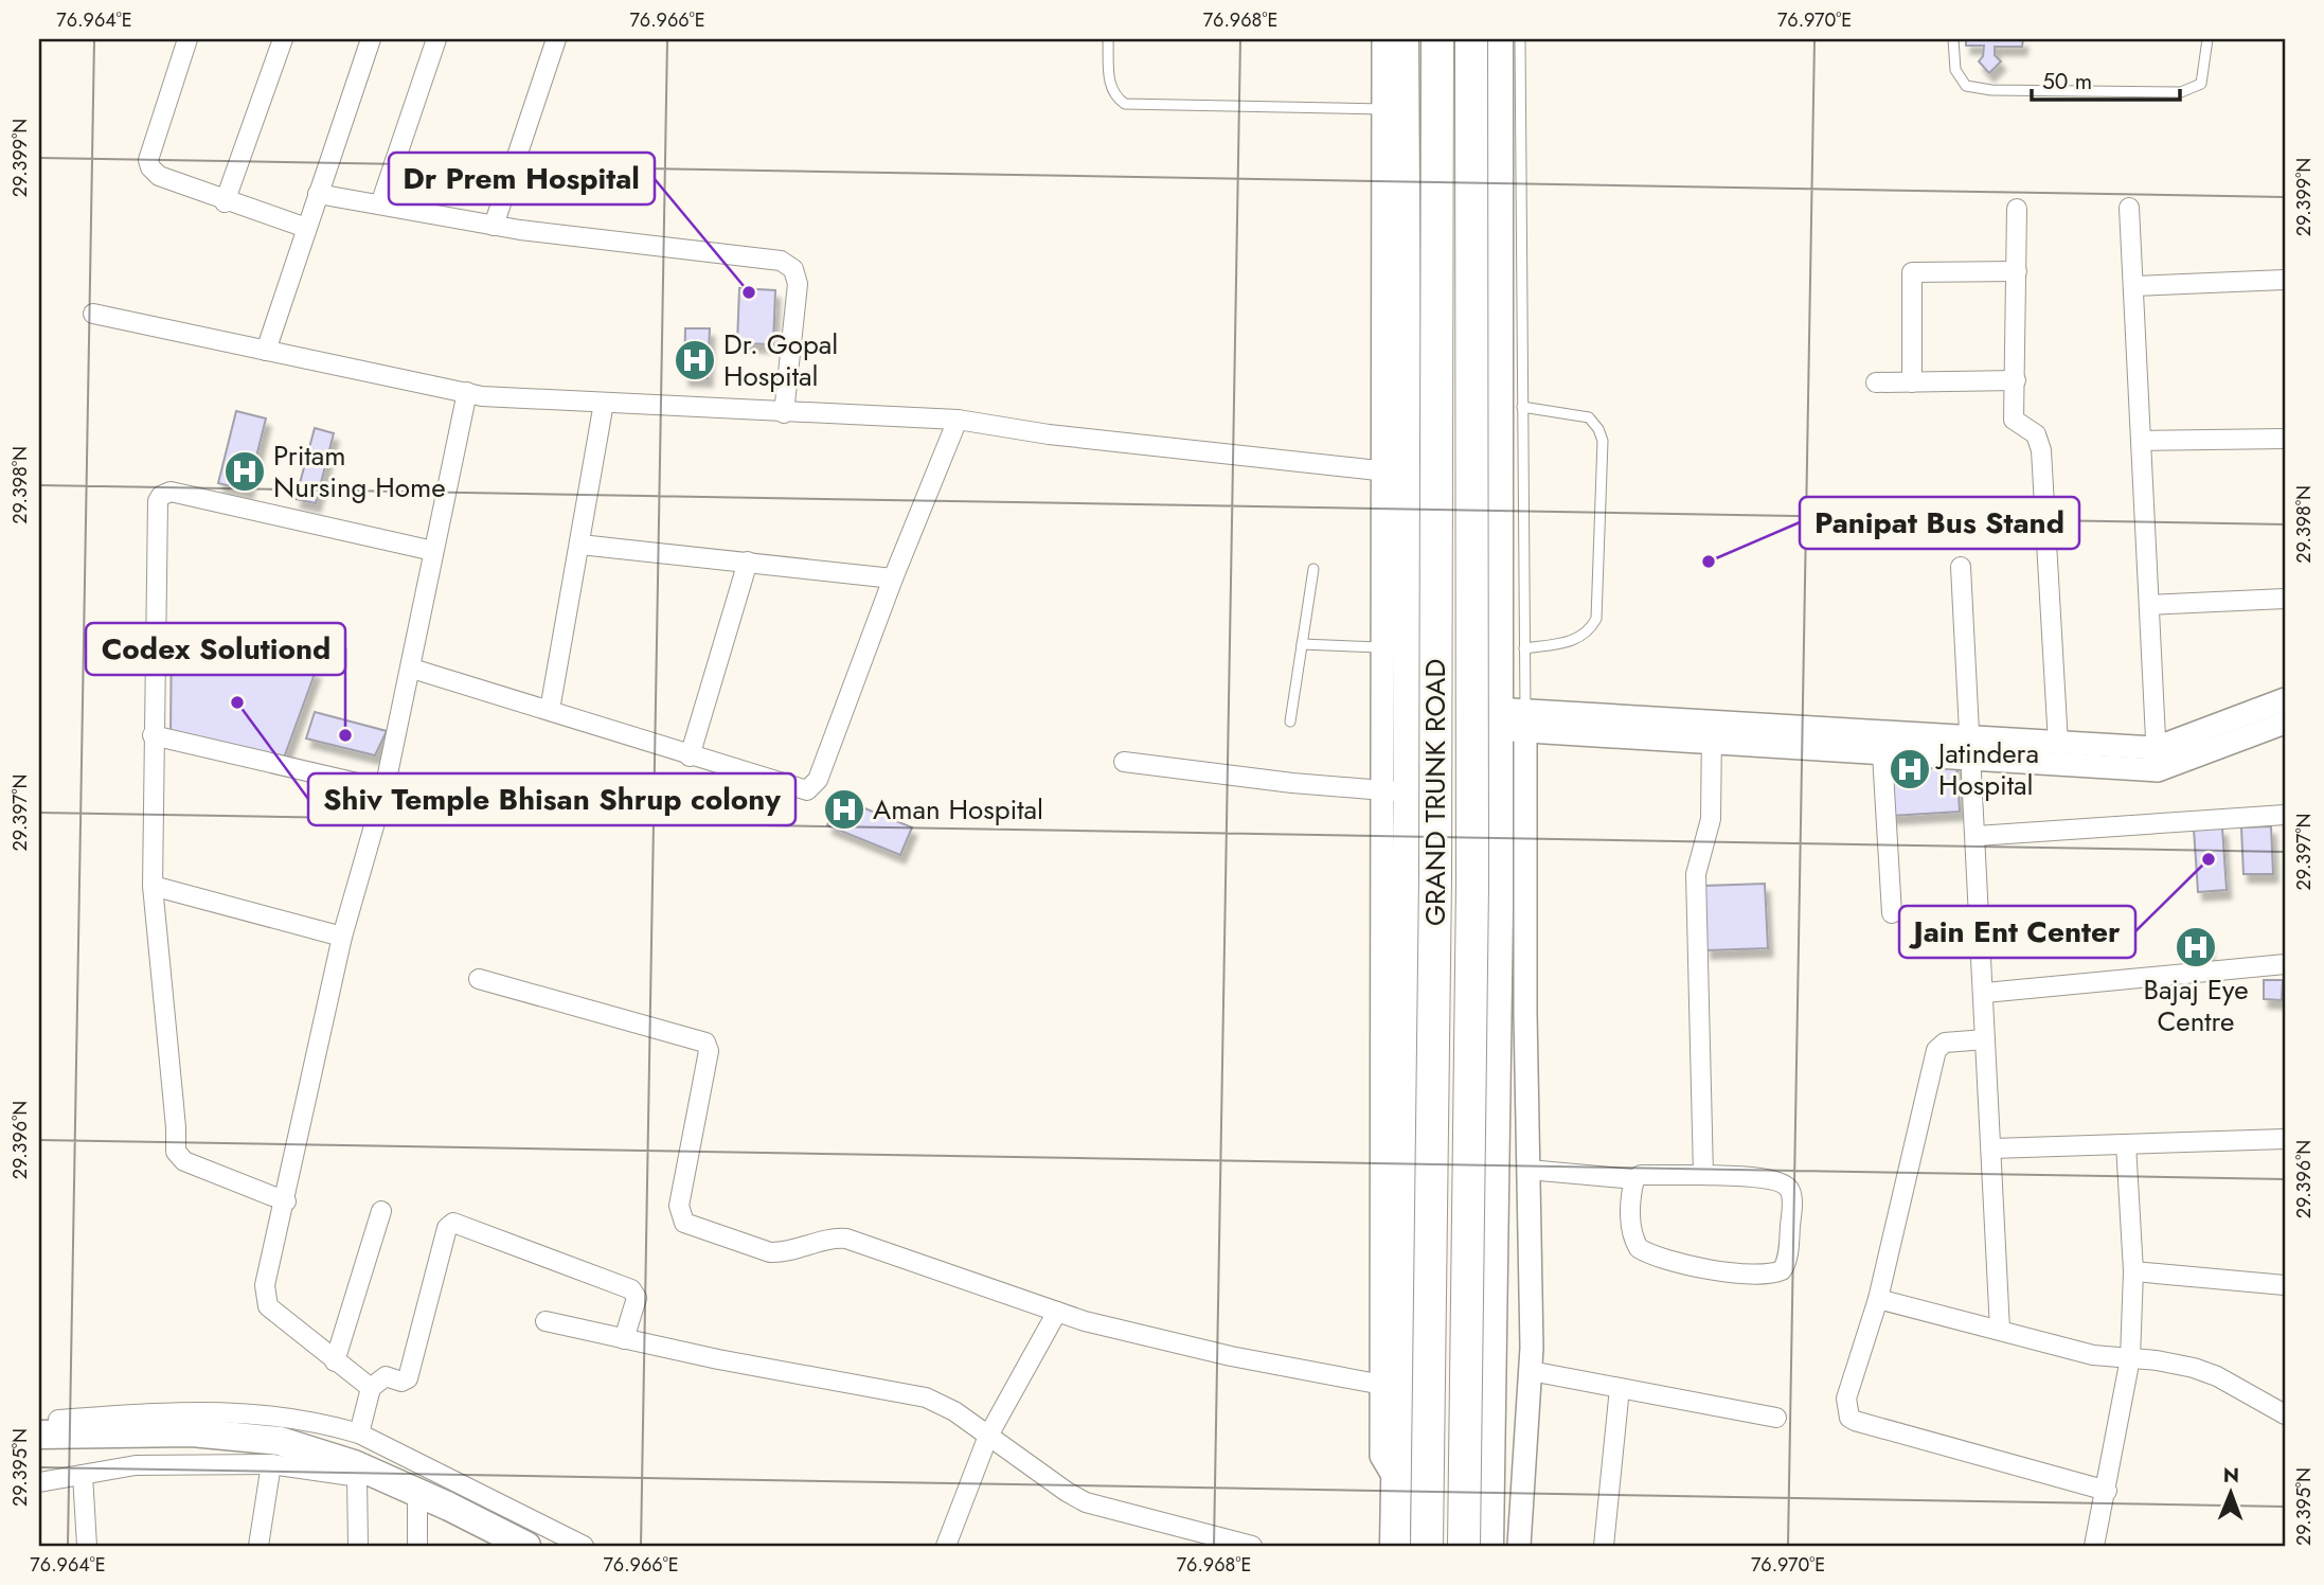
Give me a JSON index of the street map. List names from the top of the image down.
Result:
{
  "streets": {
    "highway": ["GRAND TRUNK ROAD"]
  },
  "places": {
    "other": [
      "Dr Prem Hospital",
      "Panipat Bus Stand",
      "Shiv Temple Bhisan Shrup colony",
      "Codex Solutiond",
      "Jain Ent Center"
    ],
    "hospital": [
      "Dr. Gopal Hospital",
      "Pritam Nursing Home",
      "Jatindera Hospital",
      "Aman Hospital",
      "Bajaj Eye Centre"
    ]
  },
  "scale_bar": "50 m",
  "north": "top",
  "coordinates": [
    "76.964°E",
    "76.966°E",
    "76.968°E",
    "76.970°E",
    "29.399°N",
    "29.398°N",
    "29.397°N",
    "29.396°N",
    "29.395°N"
  ]
}
